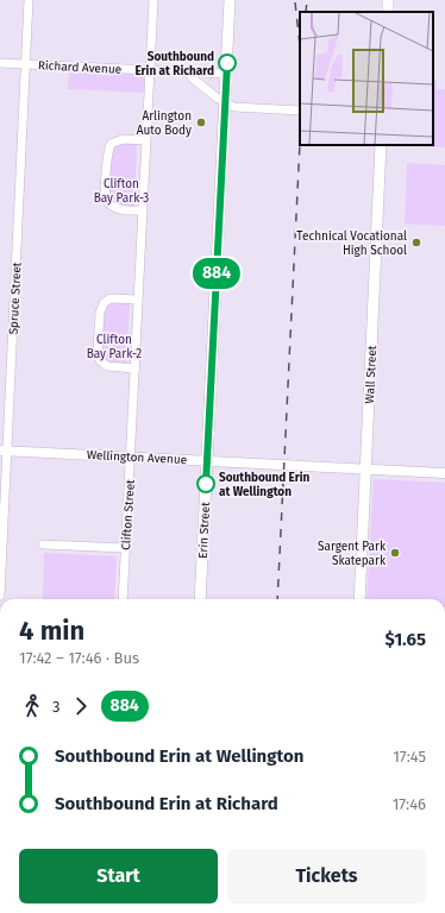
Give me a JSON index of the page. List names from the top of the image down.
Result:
{
  "streets": {
    "main road": ["Wall Street", "Erin Street"],
    "street": [
      "Richard Avenue",
      "Spruce Street",
      "Wellington Avenue",
      "Clifton Street"
    ]
  },
  "crossings": [
    ["Richard Avenue", "Spruce Street"],
    ["Richard Avenue", "Clifton Street"],
    ["Richard Avenue", "Erin Street"],
    ["Spruce Street", "Wellington Avenue"],
    ["Wall Street", "Wellington Avenue"],
    ["Wellington Avenue", "Clifton Street"],
    ["Wellington Avenue", "Erin Street"]
  ],
  "parks": ["Clifton Bay Park-3", "Clifton Bay Park-2"],
  "places": [
    "Southbound Erin at Richard",
    "Arlington Auto Body",
    "Technical Vocational High School",
    "Southbound Erin at Wellington",
    "Sargent Park Skatepark"
  ],
  "lines": ["bus line 884"],
  "page": {
    "on_map": "884",
    "heading": ["4 min", "17:42 – 17:46 · Bus", "$1.65"],
    "legs": ["3", "884"],
    "list": [
      {
        "name": "Southbound Erin at Wellington",
        "value": "17:45"
      },
      {
        "name": "Southbound Erin at Richard",
        "value": "17:46"
      }
    ],
    "buttons": ["Start", "Tickets"]
  }
}
